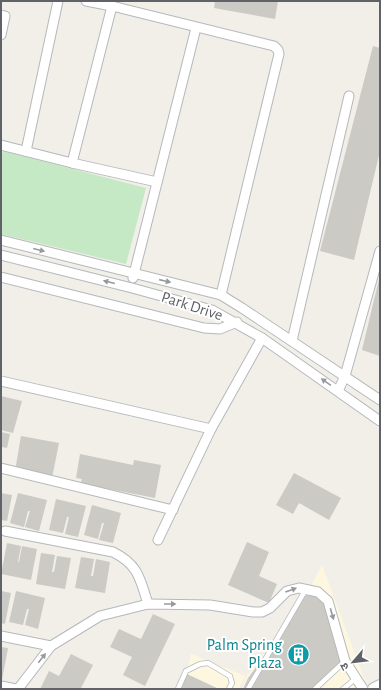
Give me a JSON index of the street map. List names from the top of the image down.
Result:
{
  "streets": {
    "street": ["Park Drive"]
  },
  "places": {
    "building": ["Palm Spring Plaza"]
  },
  "north": "bottom left"
}
